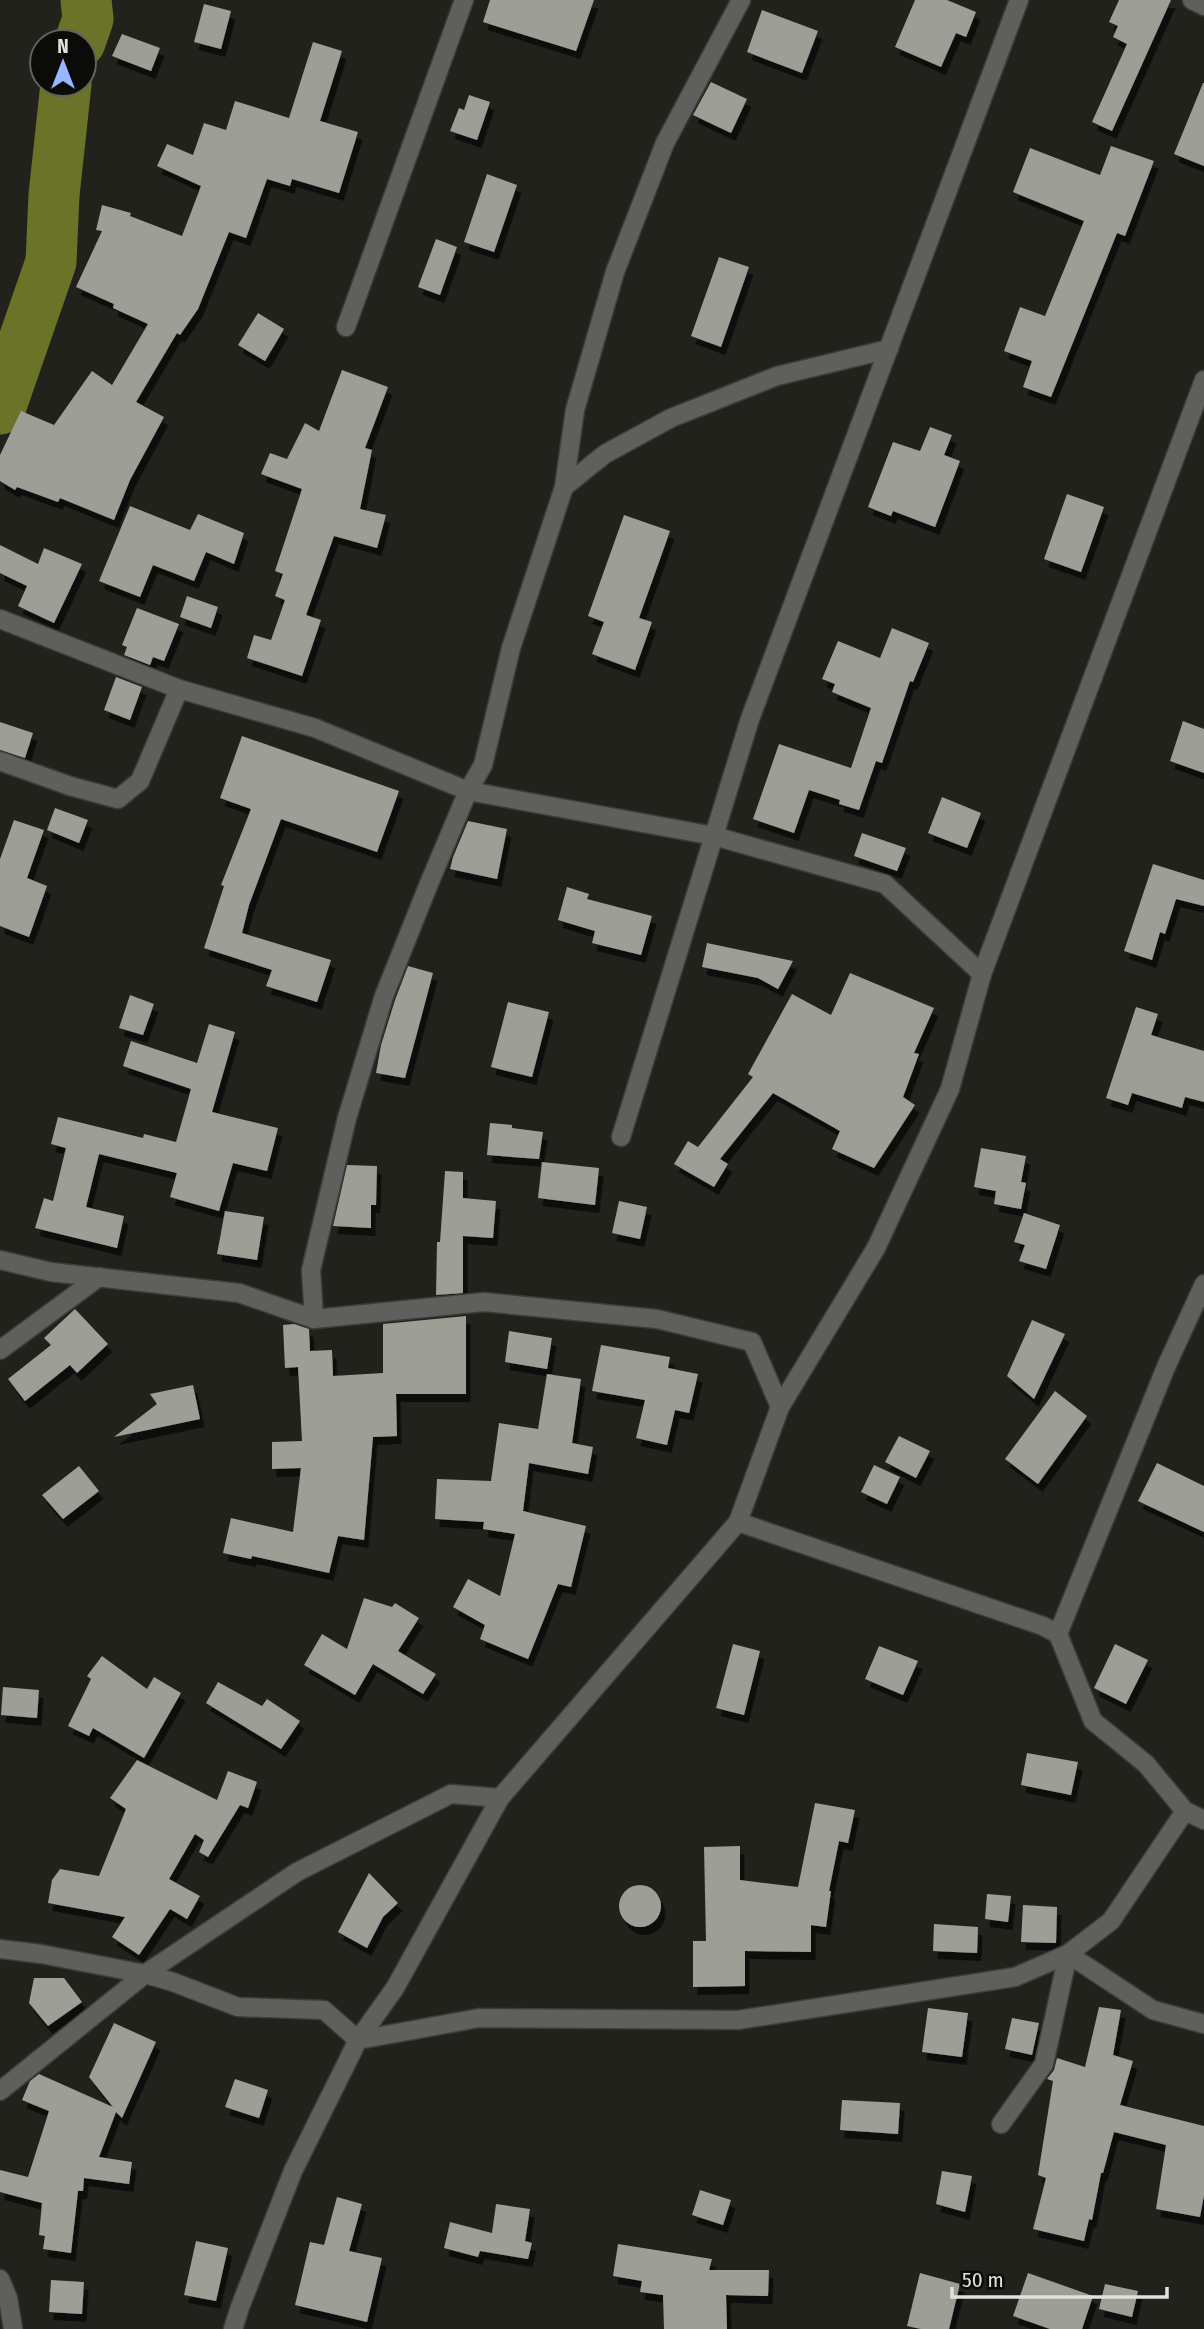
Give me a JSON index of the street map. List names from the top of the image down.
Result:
{
  "scale_bar": "50 m",
  "north": "top"
}
